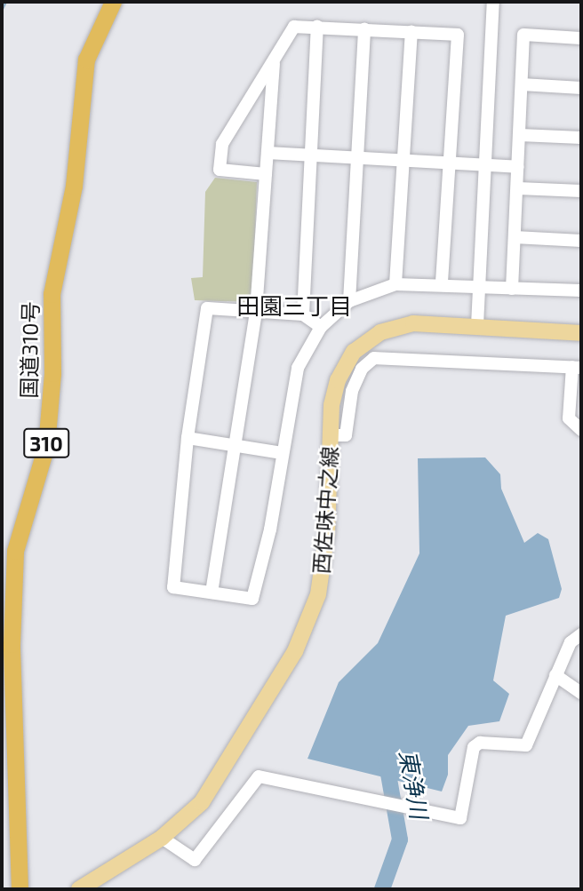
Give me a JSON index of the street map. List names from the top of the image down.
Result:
{
  "streets": {
    "highway": ["国道310号", "310"],
    "main road": ["西佐味中之線"]
  },
  "districts": ["田園三丁目"],
  "water": ["東浄川"]
}
